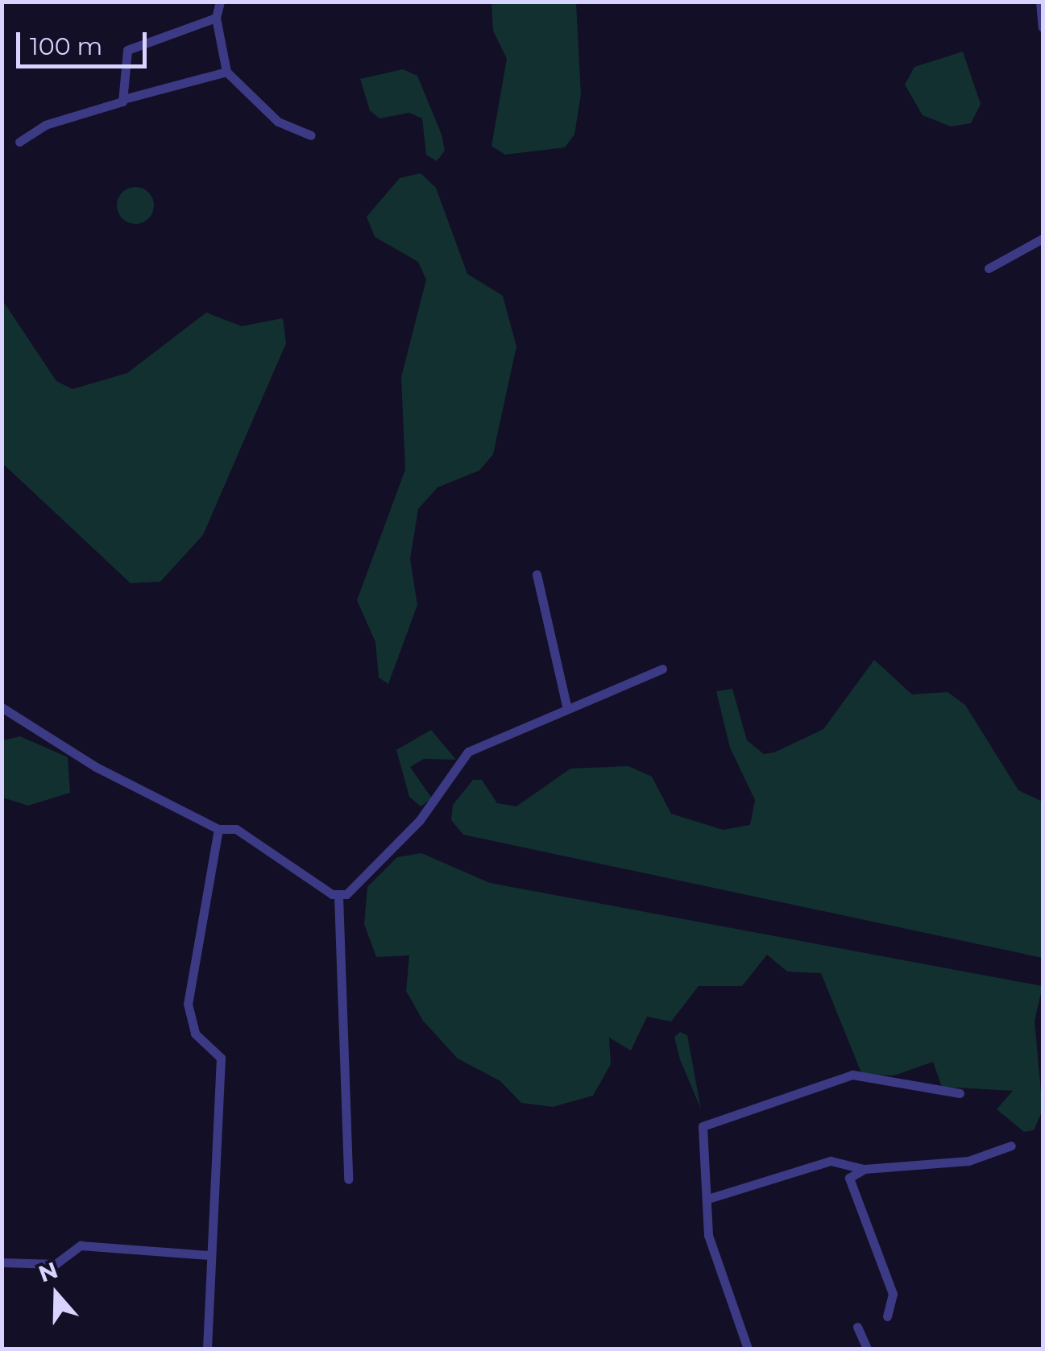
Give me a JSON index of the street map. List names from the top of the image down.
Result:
{
  "scale_bar": "100 m",
  "north": "top"
}
